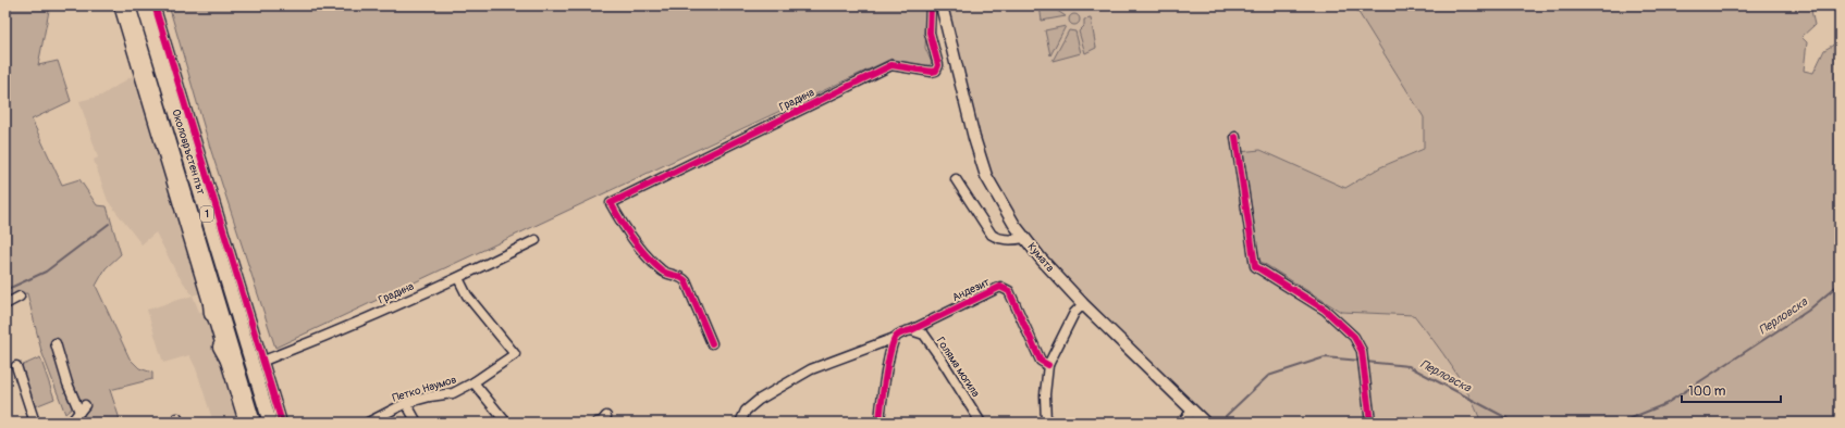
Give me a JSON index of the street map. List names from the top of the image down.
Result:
{
  "streets": {
    "highway": ["Околовръстен път", "1"],
    "main road": ["Кумата"],
    "street": [
      "Градина",
      "Андезит",
      "Голяма могила",
      "Петко Наумов"
    ]
  },
  "crossings": [
    ["Градина", "Петко Наумов"],
    ["Андезит", "Голяма могила"]
  ],
  "water": ["Перловска"],
  "scale_bar": "100 m"
}
